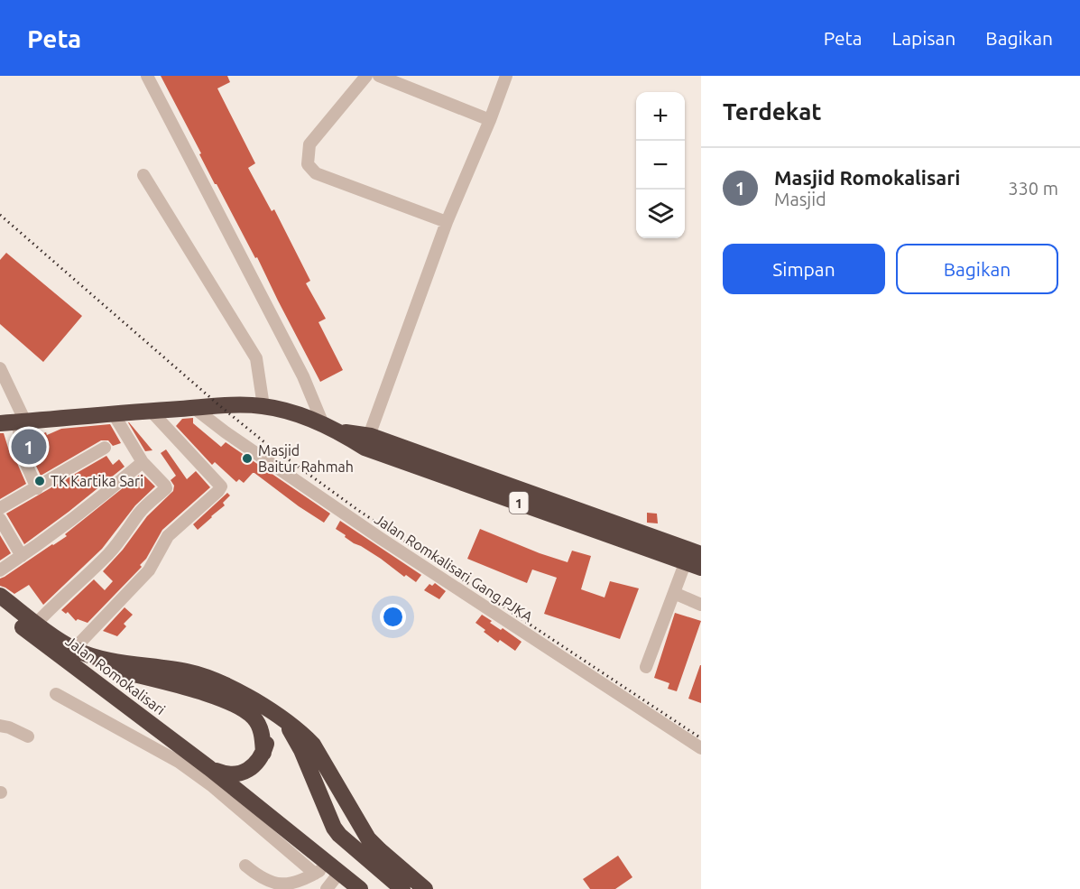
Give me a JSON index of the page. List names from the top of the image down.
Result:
{
  "streets": {
    "highway": ["1", "Jalan Romokalisari"],
    "street": ["Jalan Romkalisari Gang PJKA"]
  },
  "crossings": [
    ["1", "Jalan Romkalisari Gang PJKA"]
  ],
  "places": ["Masjid Baitur Rahmah", "TK Kartika Sari"],
  "page": {
    "header": "Peta",
    "nav": ["Peta", "Lapisan", "Bagikan"],
    "heading": "Terdekat",
    "map_buttons": ["+", "−"],
    "list": [
      {
        "mark": "1",
        "name": "Masjid Romokalisari",
        "note": "Masjid",
        "value": "330 m"
      }
    ],
    "buttons": ["Simpan", "Bagikan"],
    "pins": "1"
  }
}
